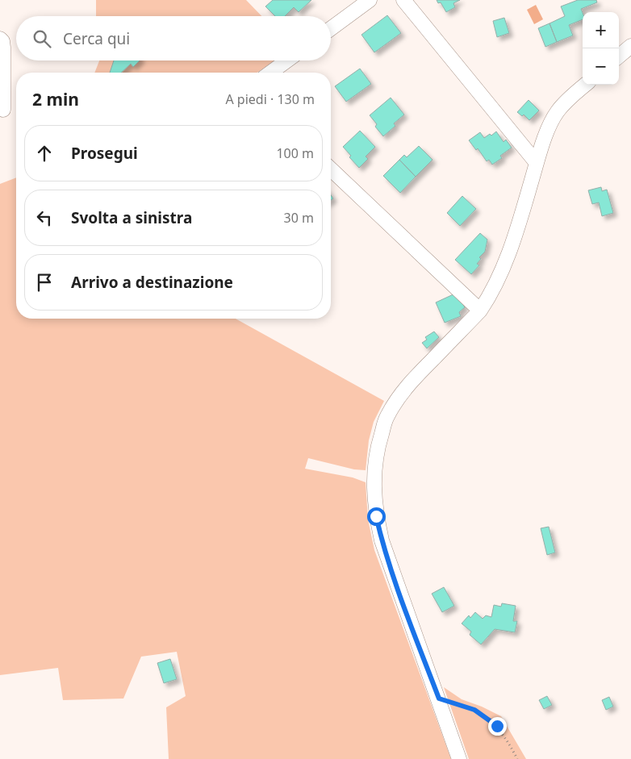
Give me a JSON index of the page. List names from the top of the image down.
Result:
{
  "page": {
    "map_buttons": ["+", "−"],
    "search": "Cerca qui",
    "heading": ["2 min", "A piedi · 130 m"],
    "list": [
      ["Prosegui", "100 m"],
      ["Svolta a sinistra", "30 m"],
      "Arrivo a destinazione"
    ]
  }
}
